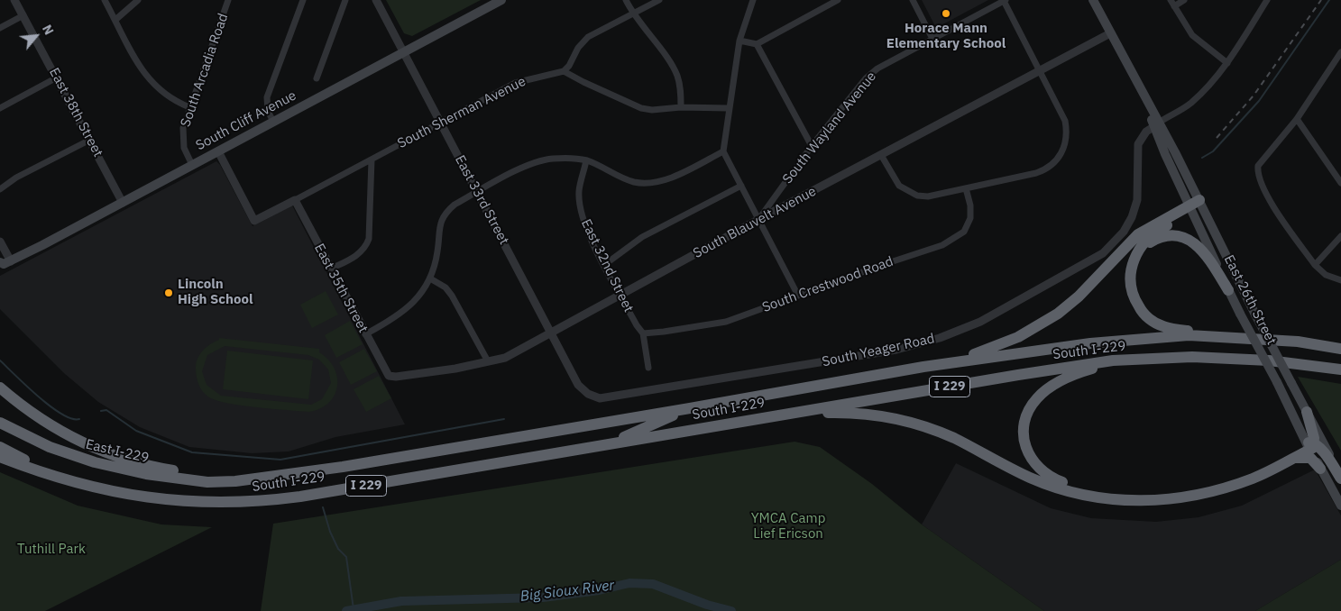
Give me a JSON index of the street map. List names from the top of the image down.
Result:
{
  "streets": {
    "highway": ["South I-229", "I 229", "East I-229"],
    "main road": ["South Cliff Avenue", "East 26th Street"],
    "street": [
      "South Arcadia Road",
      "East 38th Street",
      "South Sherman Avenue",
      "South Wayland Avenue",
      "East 33rd Street",
      "South Blauvelt Avenue",
      "East 32nd Street",
      "South Crestwood Road",
      "East 35th Street",
      "South Yeager Road"
    ]
  },
  "crossings": [
    ["South Arcadia Road", "South Cliff Avenue"],
    ["East 38th Street", "South Cliff Avenue"],
    ["South Sherman Avenue", "South Cliff Avenue"],
    ["South Sherman Avenue", "East 33rd Street"],
    ["South Sherman Avenue", "East 35th Street"],
    ["South Cliff Avenue", "East 33rd Street"],
    ["South Wayland Avenue", "South Blauvelt Avenue"],
    ["East 33rd Street", "South Blauvelt Avenue"],
    ["East 33rd Street", "South Yeager Road"],
    ["South Blauvelt Avenue", "East 32nd Street"],
    ["South Blauvelt Avenue", "East 35th Street"],
    ["South Blauvelt Avenue", "East 26th Street"],
    ["East 32nd Street", "South Crestwood Road"],
    ["East 26th Street", "South Yeager Road"],
    ["South I-229", "I 229"],
    ["South I-229", "East I-229"]
  ],
  "water": ["Big Sioux River"],
  "parks": ["YMCA Camp Lief Ericson", "Tuthill Park"],
  "places": ["Horace Mann Elementary School", "Lincoln High School"],
  "north": "top right"
}
